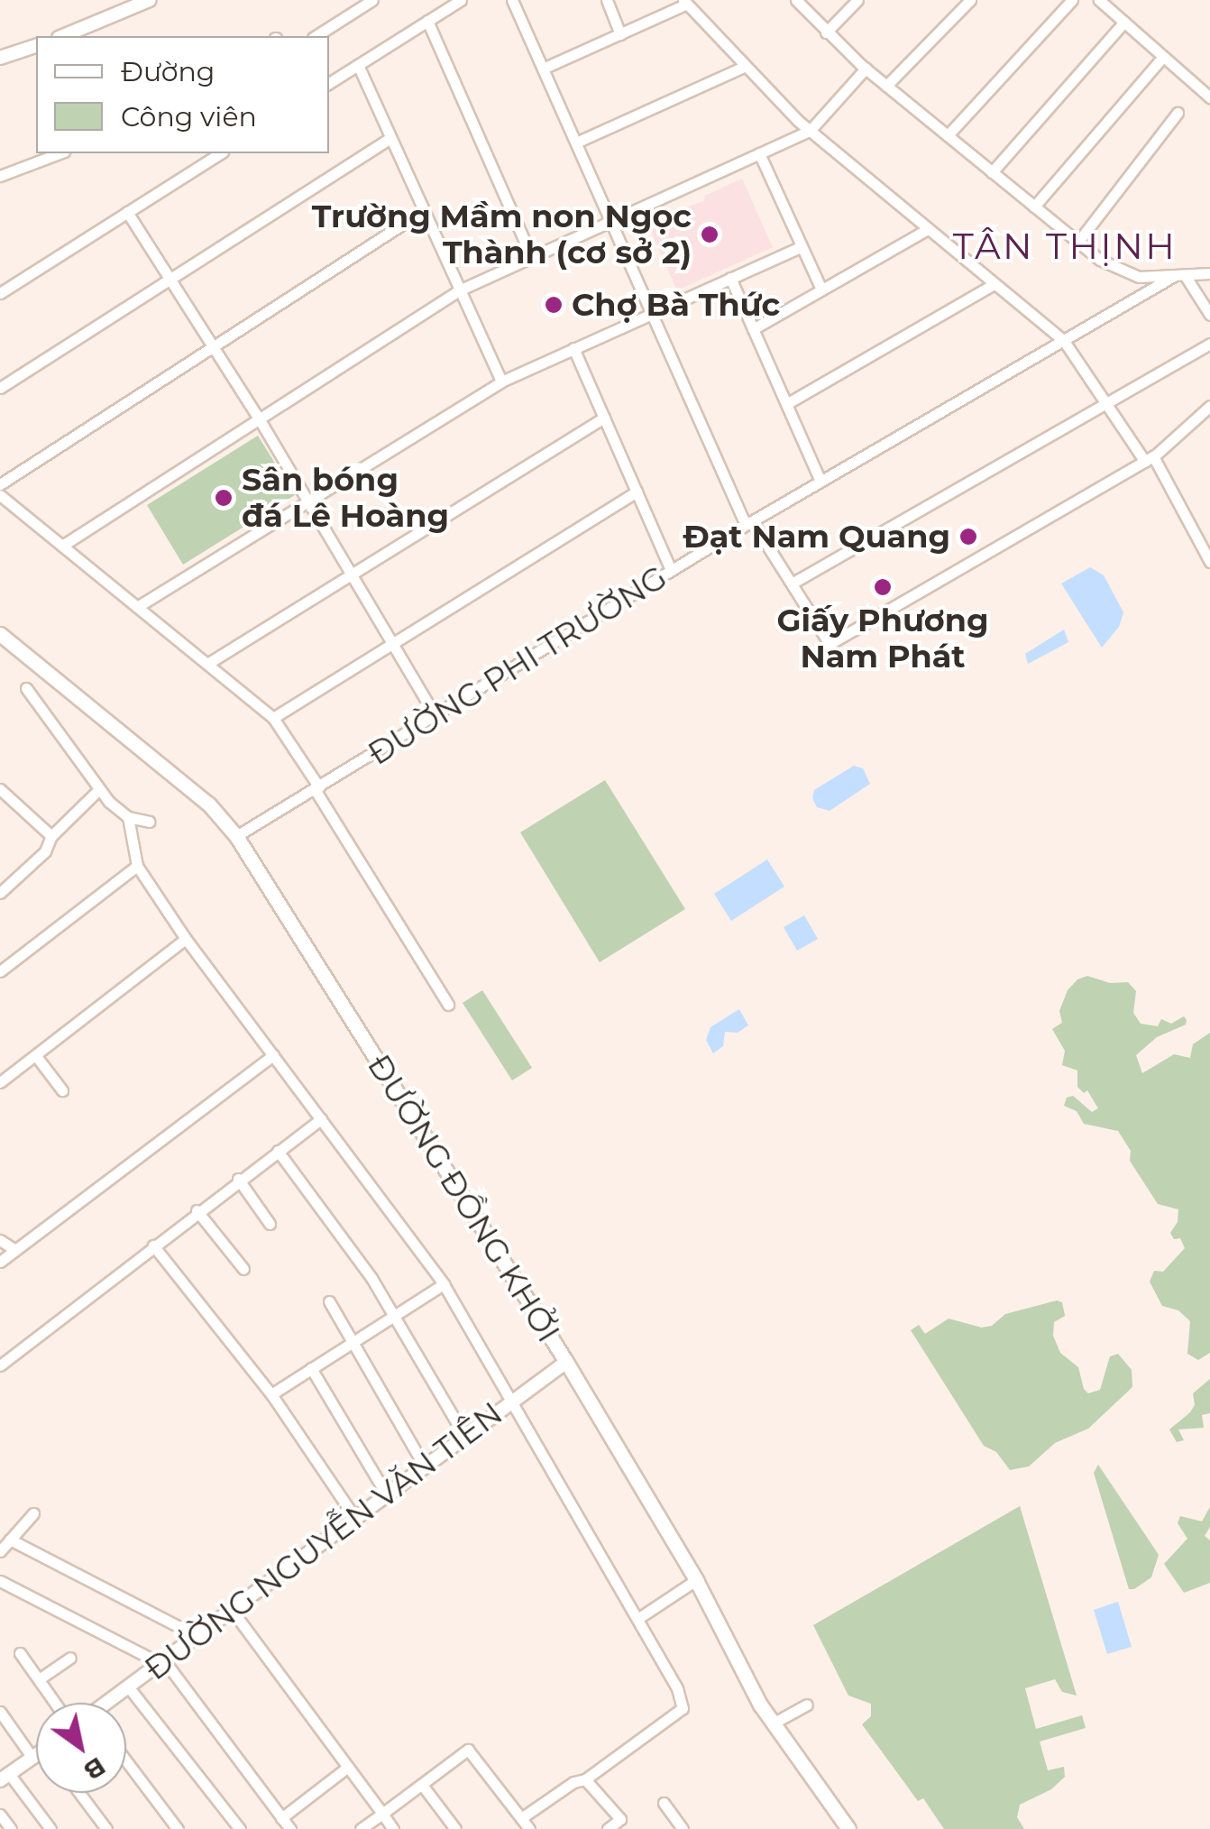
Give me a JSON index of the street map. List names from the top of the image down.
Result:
{
  "streets": {
    "main road": ["ĐƯỜNG ĐỒNG KHỞI"],
    "street": ["ĐƯỜNG PHI TRƯỜNG", "ĐƯỜNG NGUYỄN VĂN TIÊN"]
  },
  "crossings": [
    ["ĐƯỜNG PHI TRƯỜNG", "ĐƯỜNG ĐỒNG KHỞI"],
    ["ĐƯỜNG ĐỒNG KHỞI", "ĐƯỜNG NGUYỄN VĂN TIÊN"]
  ],
  "districts": ["TÂN THỊNH"],
  "places": [
    "Trường Mầm non Ngọc Thành (cơ sở 2)",
    "Chợ Bà Thức",
    "Sân bóng đá Lê Hoàng",
    "Đạt Nam Quang",
    "Giấy Phương Nam Phát"
  ],
  "legend": ["Đường", "Công viên"],
  "north": "bottom right"
}
